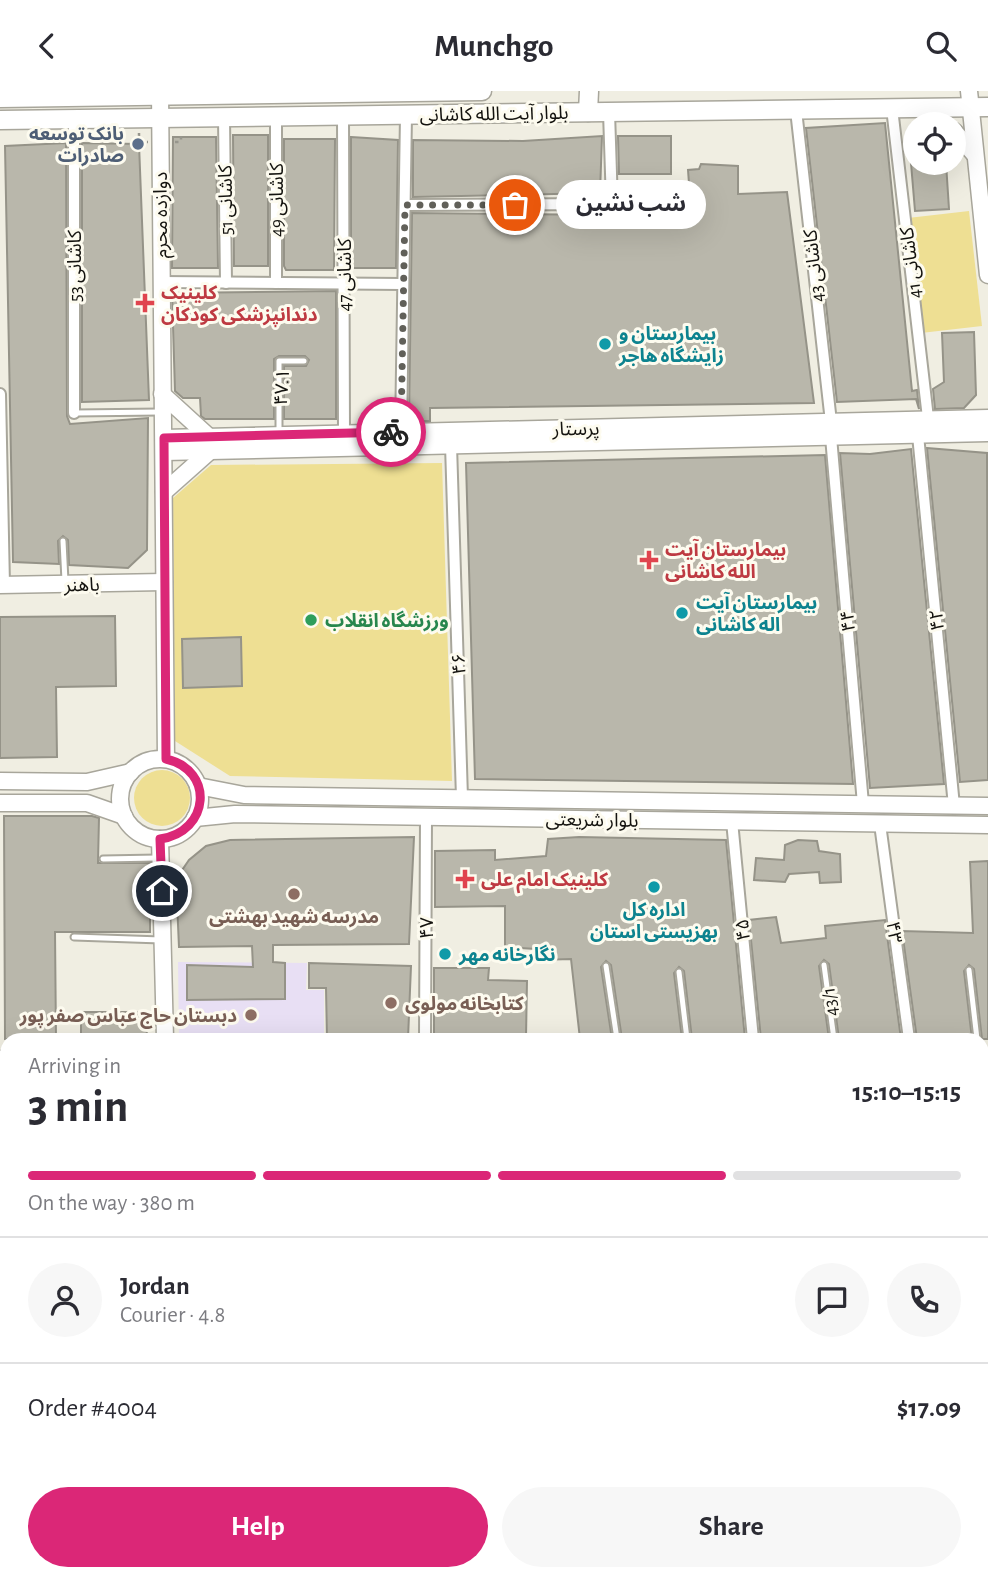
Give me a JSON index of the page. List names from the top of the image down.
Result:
{
  "streets": {
    "main road": [
      "بلوار آیت الله کاشانی",
      "دوازده محرم",
      "پرستار",
      "باهنر",
      "بلوار شریعتی"
    ],
    "street": [
      "کاشانی 51",
      "کاشانی 49",
      "کاشانی 41",
      "کاشانی 53",
      "کاشانی 43",
      "کاشانی 47",
      "۴۲",
      "۴۴",
      "۴۶",
      "۴۷",
      "۴۵",
      "۴۳"
    ],
    "lane": ["۴۷.۱", "43/1"]
  },
  "crossings": [
    ["بلوار آیت الله کاشانی", "کاشانی 51"],
    ["بلوار آیت الله کاشانی", "کاشانی 49"],
    ["بلوار آیت الله کاشانی", "دوازده محرم"],
    ["بلوار آیت الله کاشانی", "کاشانی 41"],
    ["بلوار آیت الله کاشانی", "کاشانی 53"],
    ["بلوار آیت الله کاشانی", "کاشانی 43"],
    ["بلوار آیت الله کاشانی", "کاشانی 47"],
    ["دوازده محرم", "پرستار"],
    ["دوازده محرم", "باهنر"],
    ["دوازده محرم", "بلوار شریعتی"],
    ["کاشانی 41", "پرستار"],
    ["کاشانی 43", "پرستار"],
    ["کاشانی 43", "۴۴"],
    ["کاشانی 47", "پرستار"],
    ["۴۷.۱", "پرستار"],
    ["پرستار", "۴۲"],
    ["پرستار", "۴۴"],
    ["پرستار", "۴۶"],
    ["۴۲", "بلوار شریعتی"],
    ["۴۴", "بلوار شریعتی"],
    ["۴۶", "بلوار شریعتی"],
    ["بلوار شریعتی", "۴۷"],
    ["بلوار شریعتی", "۴۵"],
    ["بلوار شریعتی", "۴۳"]
  ],
  "places": {
    "other": [
      "بانک توسعه صادرات",
      "شب نشین",
      "بیمارستان و زایشگاه هاجر",
      "بیمارستان آیت اله کاشانی",
      "ورزشگاه انقلاب",
      "اداره کل بهزیستی استان",
      "مدرسه شهید بهشتی",
      "نگارخانه مهر",
      "کتابخانه مولوی",
      "دبستان حاج عباس صفر پور"
    ],
    "health": ["کلینیک دندانپزشکی کودکان", "بیمارستان آیت الله کاشانی", "کلینیک امام علی"]
  },
  "page": {
    "header": "Munchgo",
    "bubble": "شب نشین",
    "heading": ["3 min", "Arriving in", "15:10–15:15"],
    "panel": [
      "Jordan",
      "Courier · 4.8",
      "Order #4004",
      "$17.09"
    ],
    "bar": "On the way · 380 m",
    "buttons": ["Help", "Share"]
  }
}
